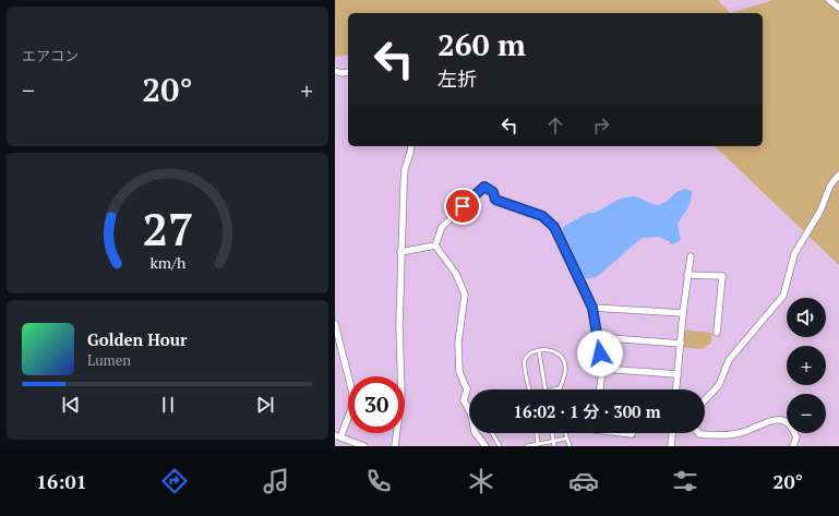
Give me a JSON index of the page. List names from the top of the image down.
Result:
{
  "page": {
    "tile": "エアコン",
    "turn": ["260 m", "左折"],
    "heat": ["−", "20°", "+"],
    "map_buttons": ["+", "−"],
    "song": ["Golden Hour", "Lumen"],
    "limit": "30",
    "trip": "16:02 · 1 分 · 300 m",
    "tabs": ["16:01", "20°"],
    "gauge": ["27", "km/h"]
  }
}
